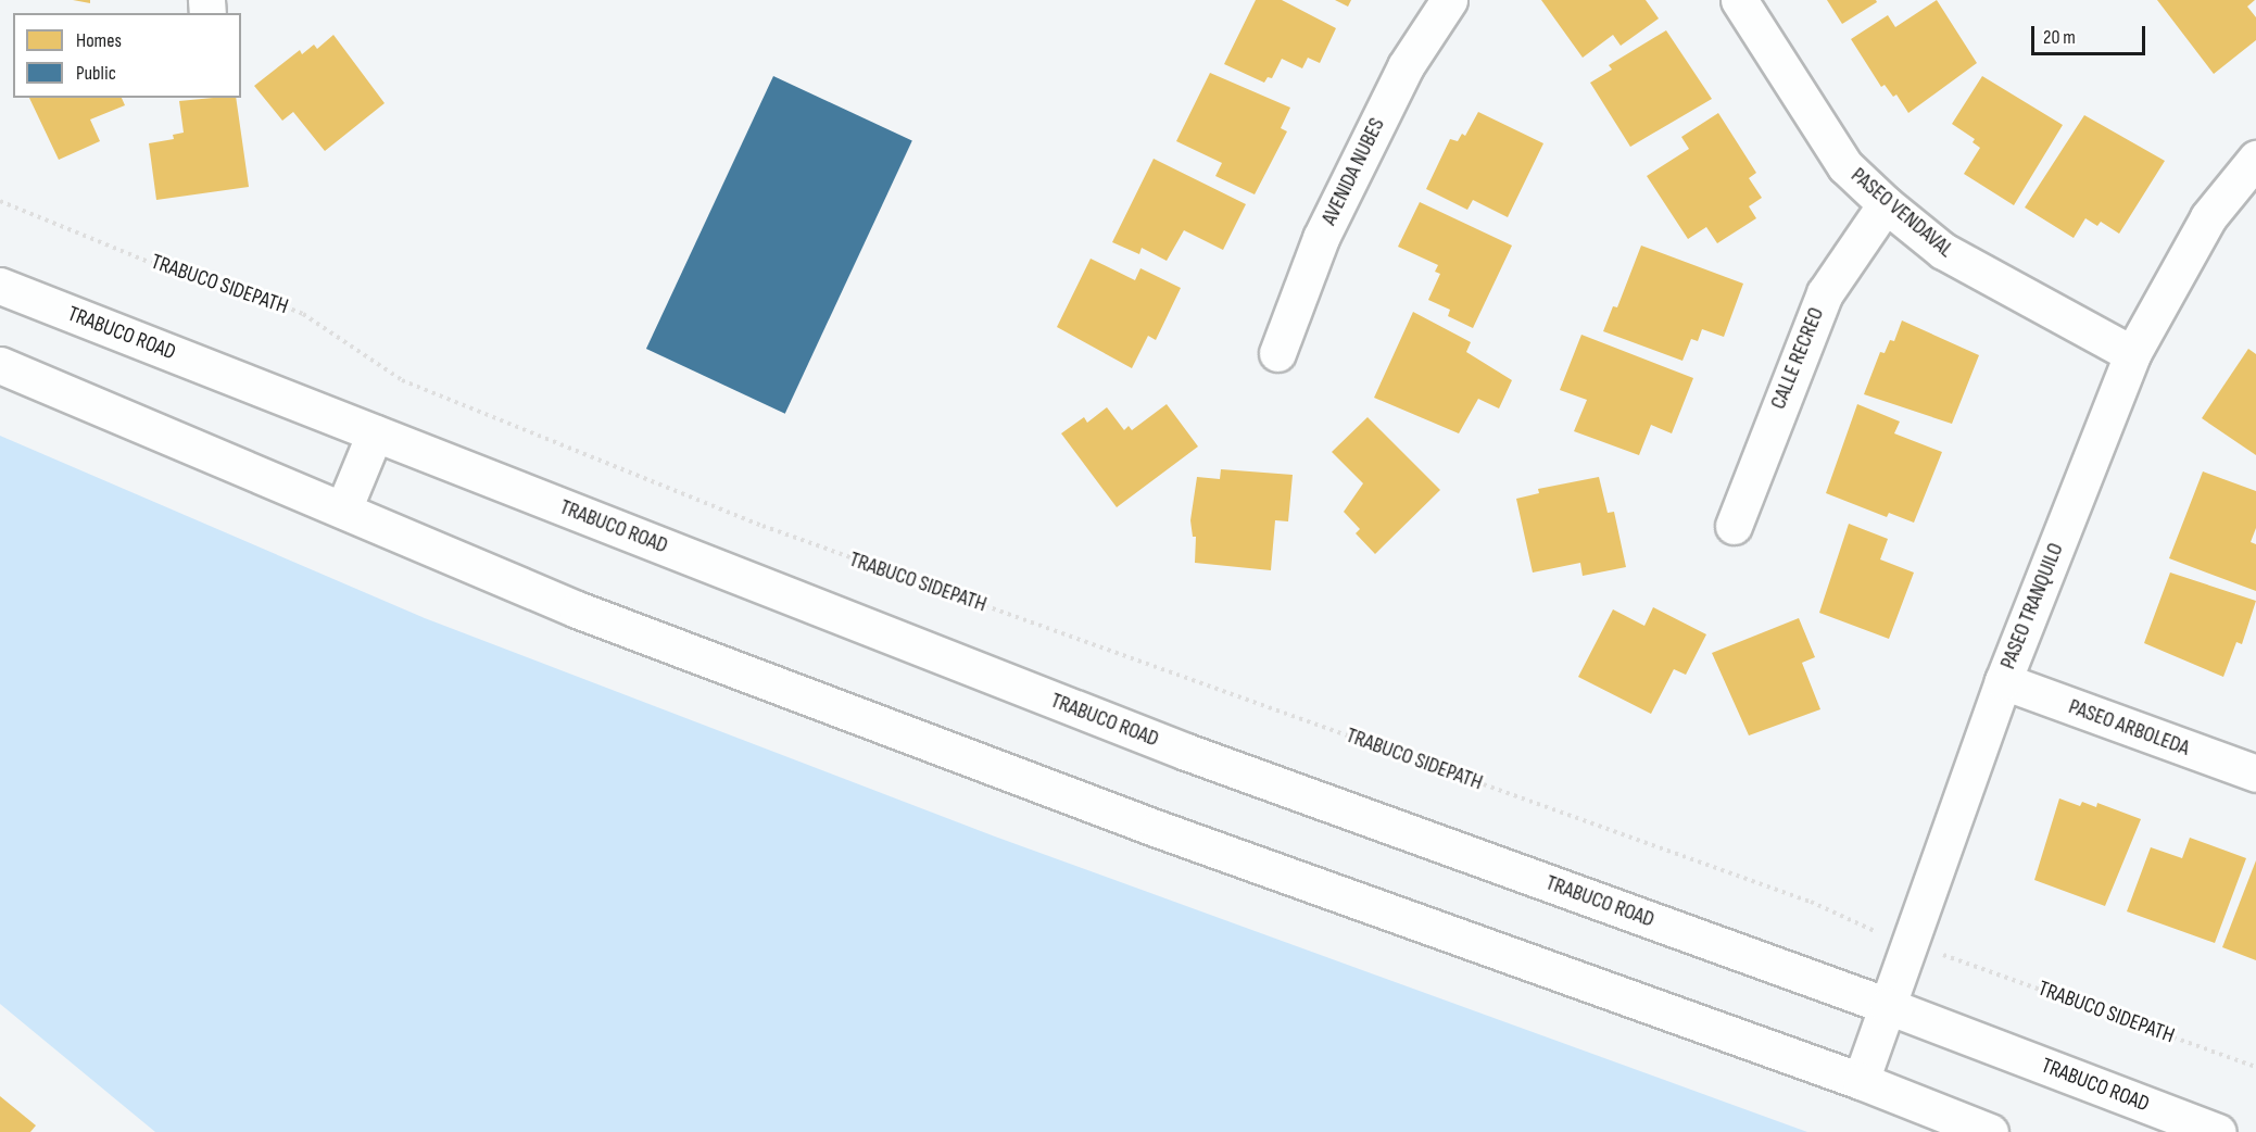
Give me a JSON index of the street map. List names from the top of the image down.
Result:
{
  "streets": {
    "main road": [
      "AVENIDA NUBES",
      "PASEO VENDAVAL",
      "TRABUCO ROAD",
      "CALLE RECREO",
      "PASEO TRANQUILO",
      "PASEO ARBOLEDA"
    ],
    "path": ["TRABUCO SIDEPATH"]
  },
  "crossings": [
    ["PASEO VENDAVAL", "CALLE RECREO"],
    ["PASEO VENDAVAL", "PASEO TRANQUILO"],
    ["TRABUCO ROAD", "PASEO TRANQUILO"],
    ["PASEO TRANQUILO", "PASEO ARBOLEDA"]
  ],
  "legend": ["Homes", "Public"],
  "scale_bar": "20 m"
}
